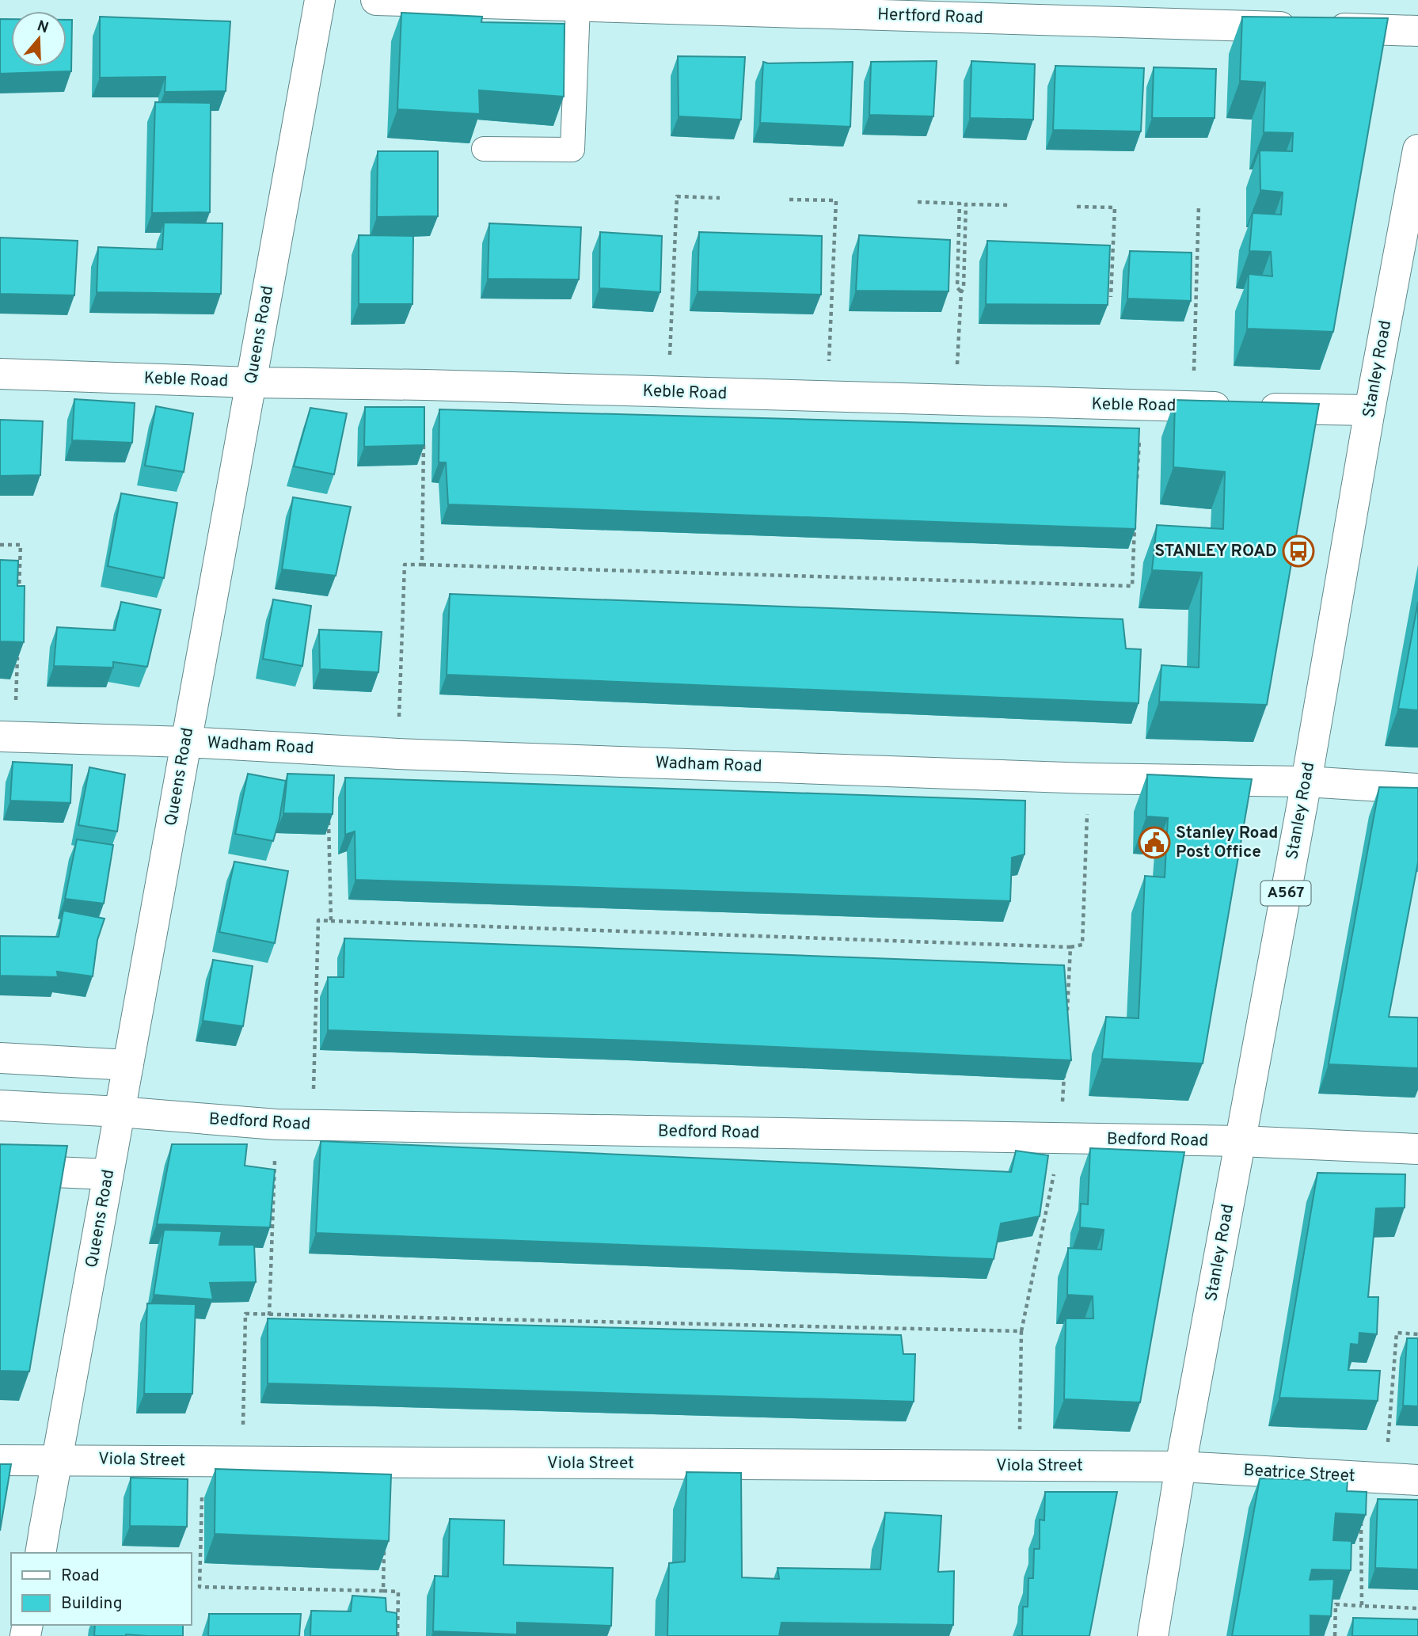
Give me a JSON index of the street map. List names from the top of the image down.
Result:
{
  "streets": {
    "street": [
      "Hertford Road",
      "Queens Road",
      "Stanley Road",
      "Keble Road",
      "Wadham Road",
      "A567",
      "Bedford Road",
      "Viola Street",
      "Beatrice Street"
    ]
  },
  "crossings": [
    ["Queens Road", "Keble Road"],
    ["Queens Road", "Wadham Road"],
    ["Queens Road", "Bedford Road"],
    ["Queens Road", "Viola Street"],
    ["Stanley Road", "Keble Road"],
    ["Stanley Road", "Wadham Road"],
    ["Stanley Road", "Bedford Road"],
    ["Stanley Road", "Viola Street"],
    ["Stanley Road", "Beatrice Street"],
    ["Viola Street", "Beatrice Street"]
  ],
  "places": {
    "bus stop": ["STANLEY ROAD"],
    "public building": ["Stanley Road Post Office"]
  },
  "legend": ["Road", "Building"],
  "north": "top"
}
